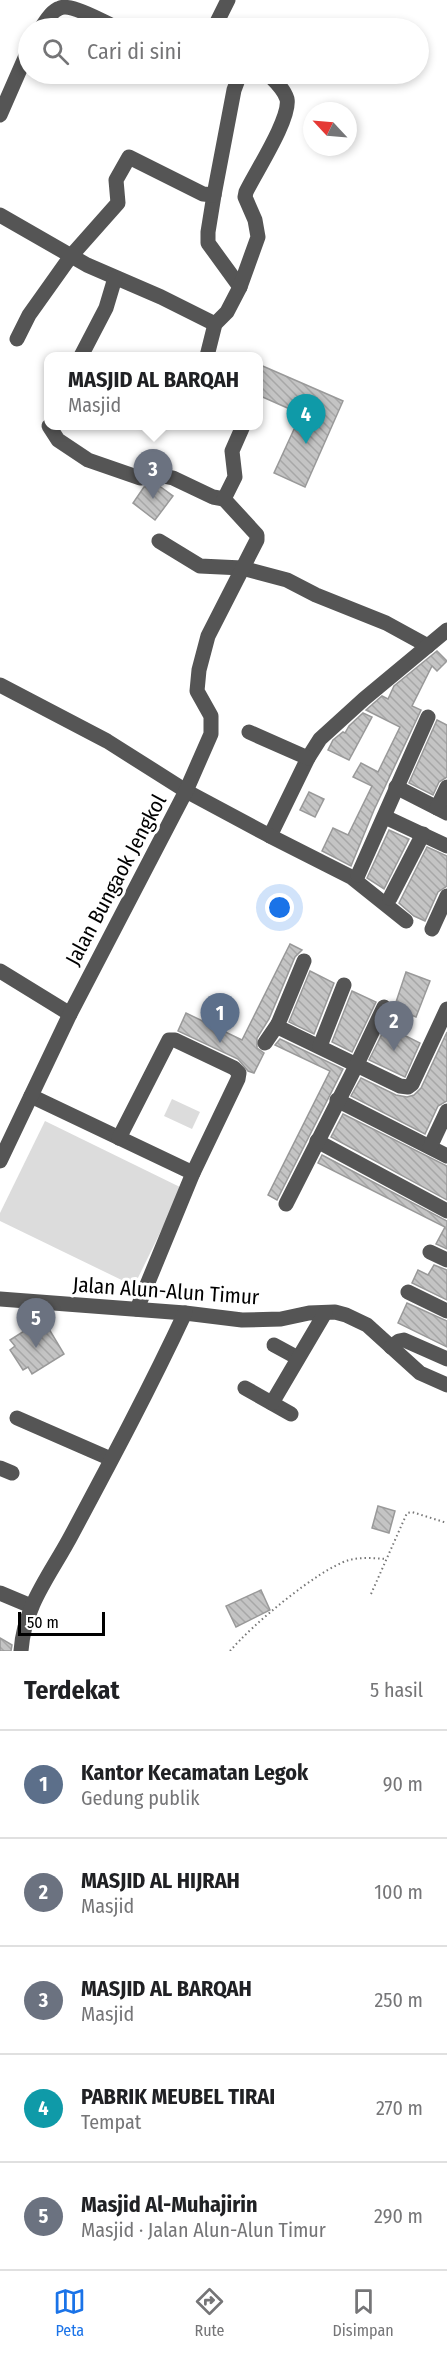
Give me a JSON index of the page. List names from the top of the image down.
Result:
{
  "streets": {
    "street": ["Jalan Bungaok Jengkol", "Jalan Alun-Alun Timur"]
  },
  "scale_bar": "50 m",
  "north": "top left",
  "page": {
    "search": "Cari di sini",
    "popup": ["MASJID AL BARQAH", "Masjid"],
    "pins": [
      "4",
      "3",
      "1",
      "2",
      "5"
    ],
    "scale": "50 m",
    "heading": ["Terdekat", "5 hasil"],
    "list": [
      {
        "mark": "1",
        "name": "Kantor Kecamatan Legok",
        "note": "Gedung publik",
        "value": "90 m"
      },
      {
        "mark": "2",
        "name": "MASJID AL HIJRAH",
        "note": "Masjid",
        "value": "100 m"
      },
      {
        "mark": "3",
        "name": "MASJID AL BARQAH",
        "note": "Masjid",
        "value": "250 m"
      },
      {
        "mark": "4",
        "name": "PABRIK MEUBEL TIRAI",
        "note": "Tempat",
        "value": "270 m"
      },
      {
        "mark": "5",
        "name": "Masjid Al-Muhajirin",
        "note": "Masjid · Jalan Alun-Alun Timur",
        "value": "290 m"
      }
    ],
    "nav": ["Peta", "Rute", "Disimpan"]
  }
}
